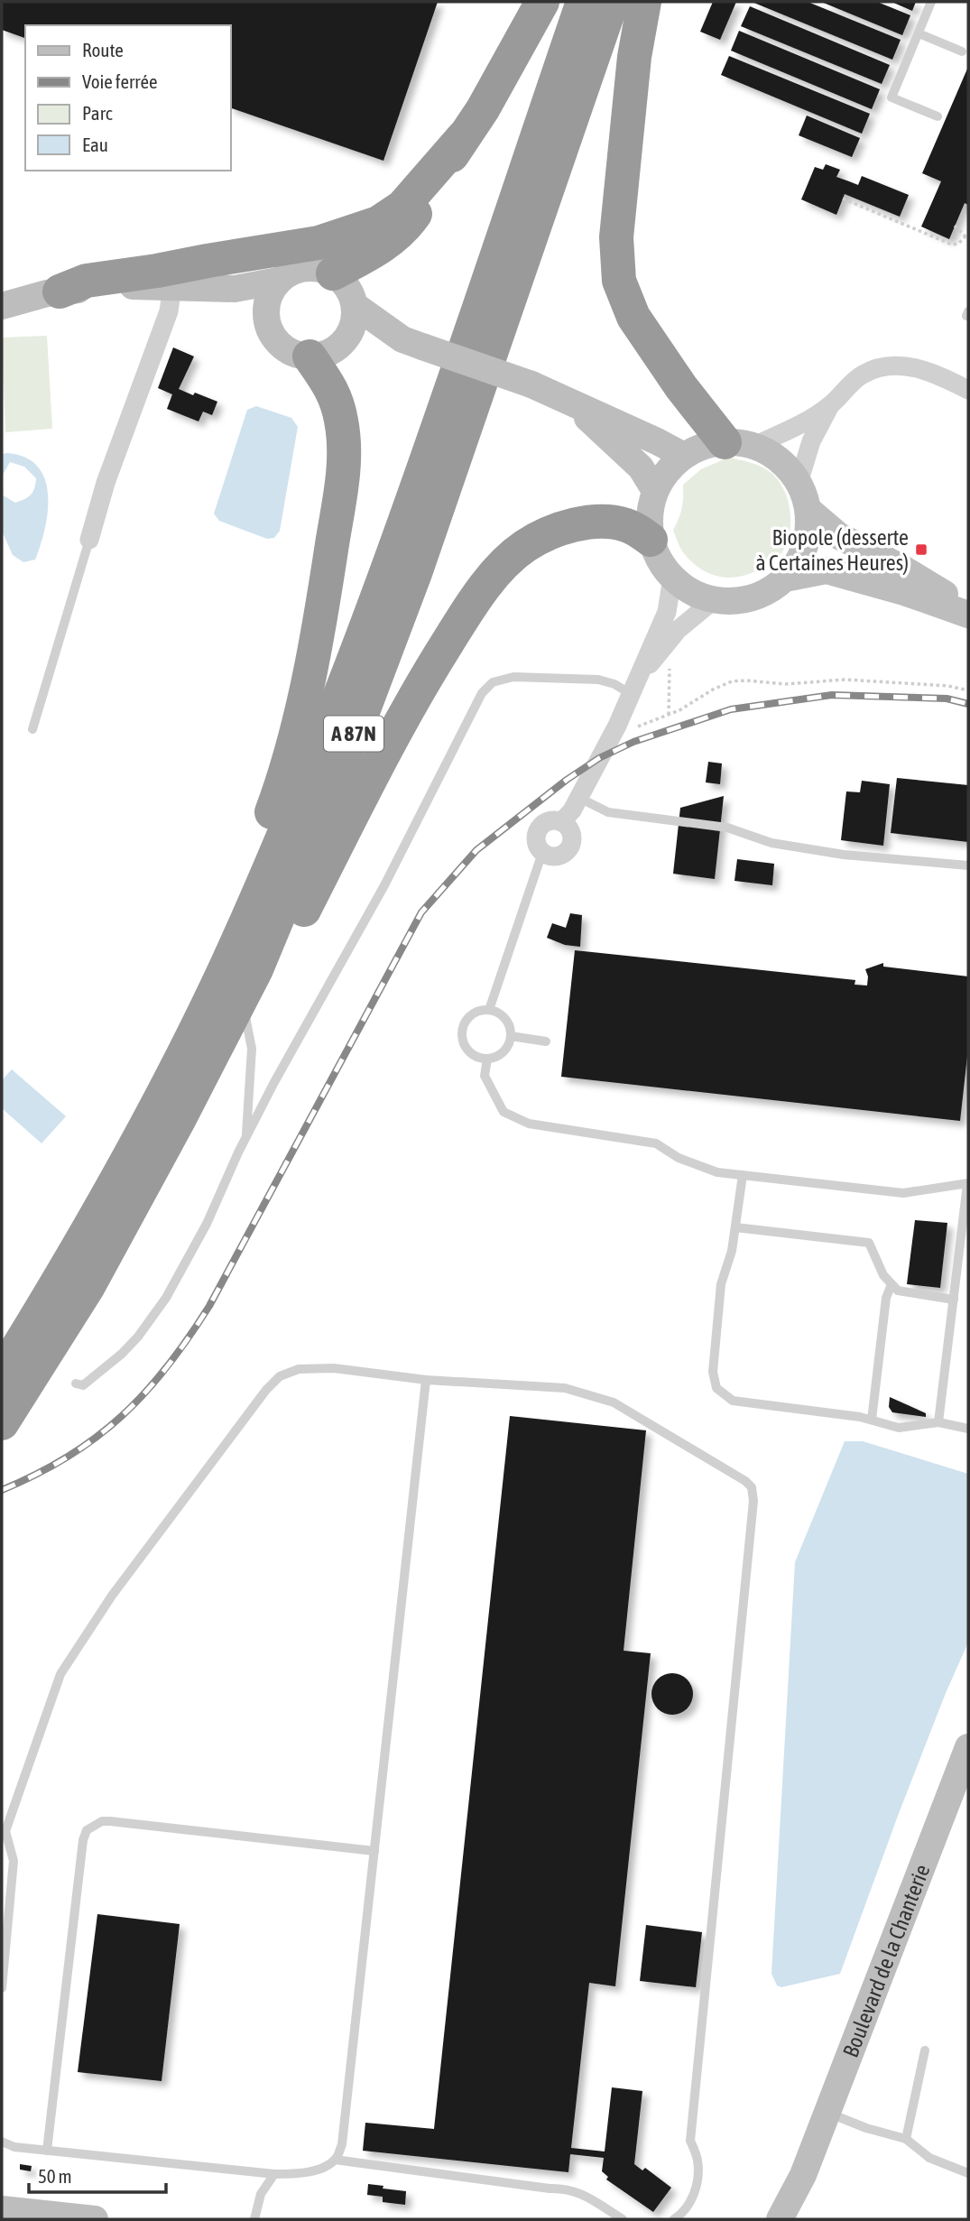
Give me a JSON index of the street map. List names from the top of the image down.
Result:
{
  "streets": {
    "highway": ["A 87N"],
    "street": ["Boulevard de la Chanterie"]
  },
  "places": {
    "transit": ["Biopole (desserte à Certaines Heures)"]
  },
  "legend": [
    "Route",
    "Voie ferrée",
    "Parc",
    "Eau"
  ],
  "scale_bar": "50 m"
}
